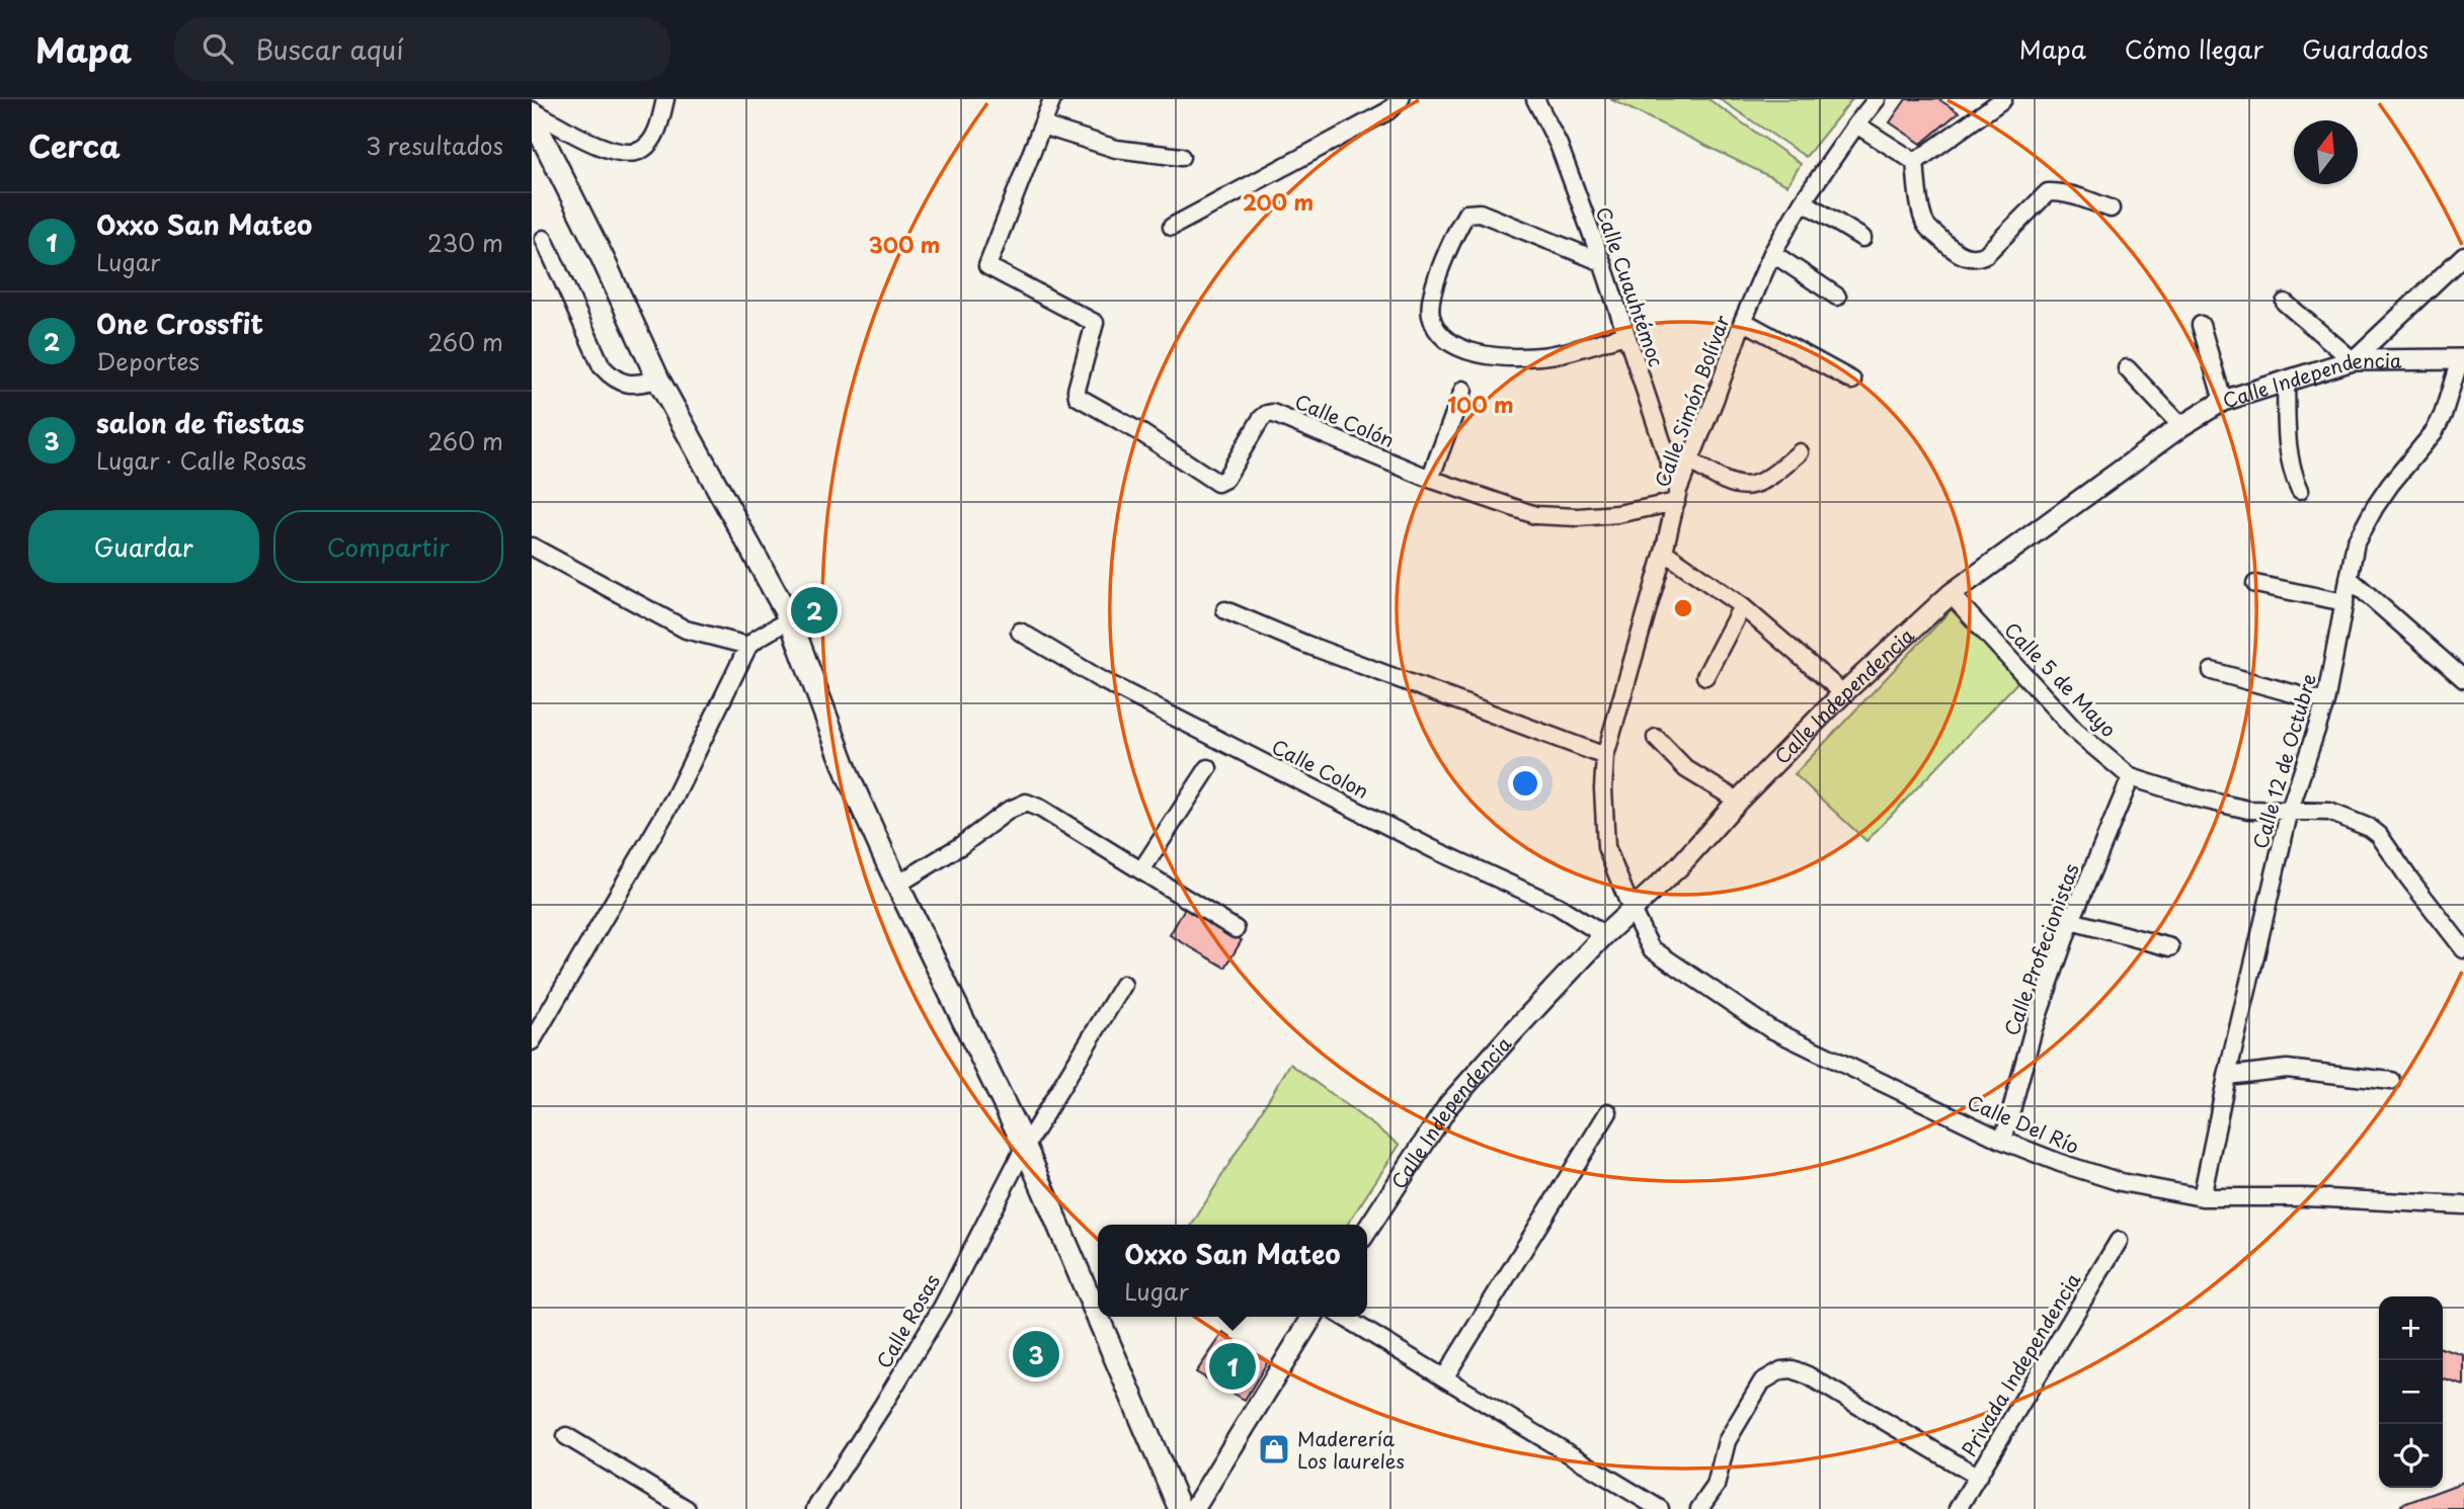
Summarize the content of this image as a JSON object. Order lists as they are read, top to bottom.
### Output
{
  "streets": {
    "street": [
      "Calle Cuauhtémoc",
      "Calle Independencia",
      "Calle Simón Bolívar",
      "Calle Colón",
      "Calle 5 de Mayo",
      "Calle 12 de Octubre",
      "Calle Colon",
      "Calle Profecionistas",
      "Calle Del Río",
      "Calle Rosas",
      "Privada Independencia"
    ]
  },
  "crossings": [
    ["Calle Cuauhtémoc", "Calle Simón Bolívar"],
    ["Calle Cuauhtémoc", "Calle Colón"],
    ["Calle Independencia", "Calle Simón Bolívar"],
    ["Calle Independencia", "Calle 5 de Mayo"],
    ["Calle Independencia", "Calle 12 de Octubre"],
    ["Calle Independencia", "Calle Colon"],
    ["Calle Independencia", "Calle Del Río"],
    ["Calle Simón Bolívar", "Calle Colón"],
    ["Calle Simón Bolívar", "Calle Del Río"],
    ["Calle 5 de Mayo", "Calle 12 de Octubre"],
    ["Calle 5 de Mayo", "Calle Profecionistas"],
    ["Calle 12 de Octubre", "Calle Del Río"],
    ["Calle Profecionistas", "Calle Del Río"]
  ],
  "places": {
    "shop": ["Maderería Los laureles"]
  },
  "north": "top",
  "page": {
    "header": "Mapa",
    "search": "Buscar aquí",
    "nav": ["Mapa", "Cómo llegar", "Guardados"],
    "heading": ["Cerca", "3 resultados"],
    "list": [
      {
        "mark": "1",
        "name": "Oxxo San Mateo",
        "note": "Lugar",
        "value": "230 m"
      },
      {
        "mark": "2",
        "name": "One Crossfit",
        "note": "Deportes",
        "value": "260 m"
      },
      {
        "mark": "3",
        "name": "salon de fiestas",
        "note": "Lugar · Calle Rosas",
        "value": "260 m"
      }
    ],
    "buttons": ["Guardar", "Compartir"],
    "pins": ["2", "3", "1"],
    "popup": ["Oxxo San Mateo", "Lugar"],
    "map_buttons": ["+", "−"]
  },
  "rings": ["200 m", "300 m", "100 m"]
}
